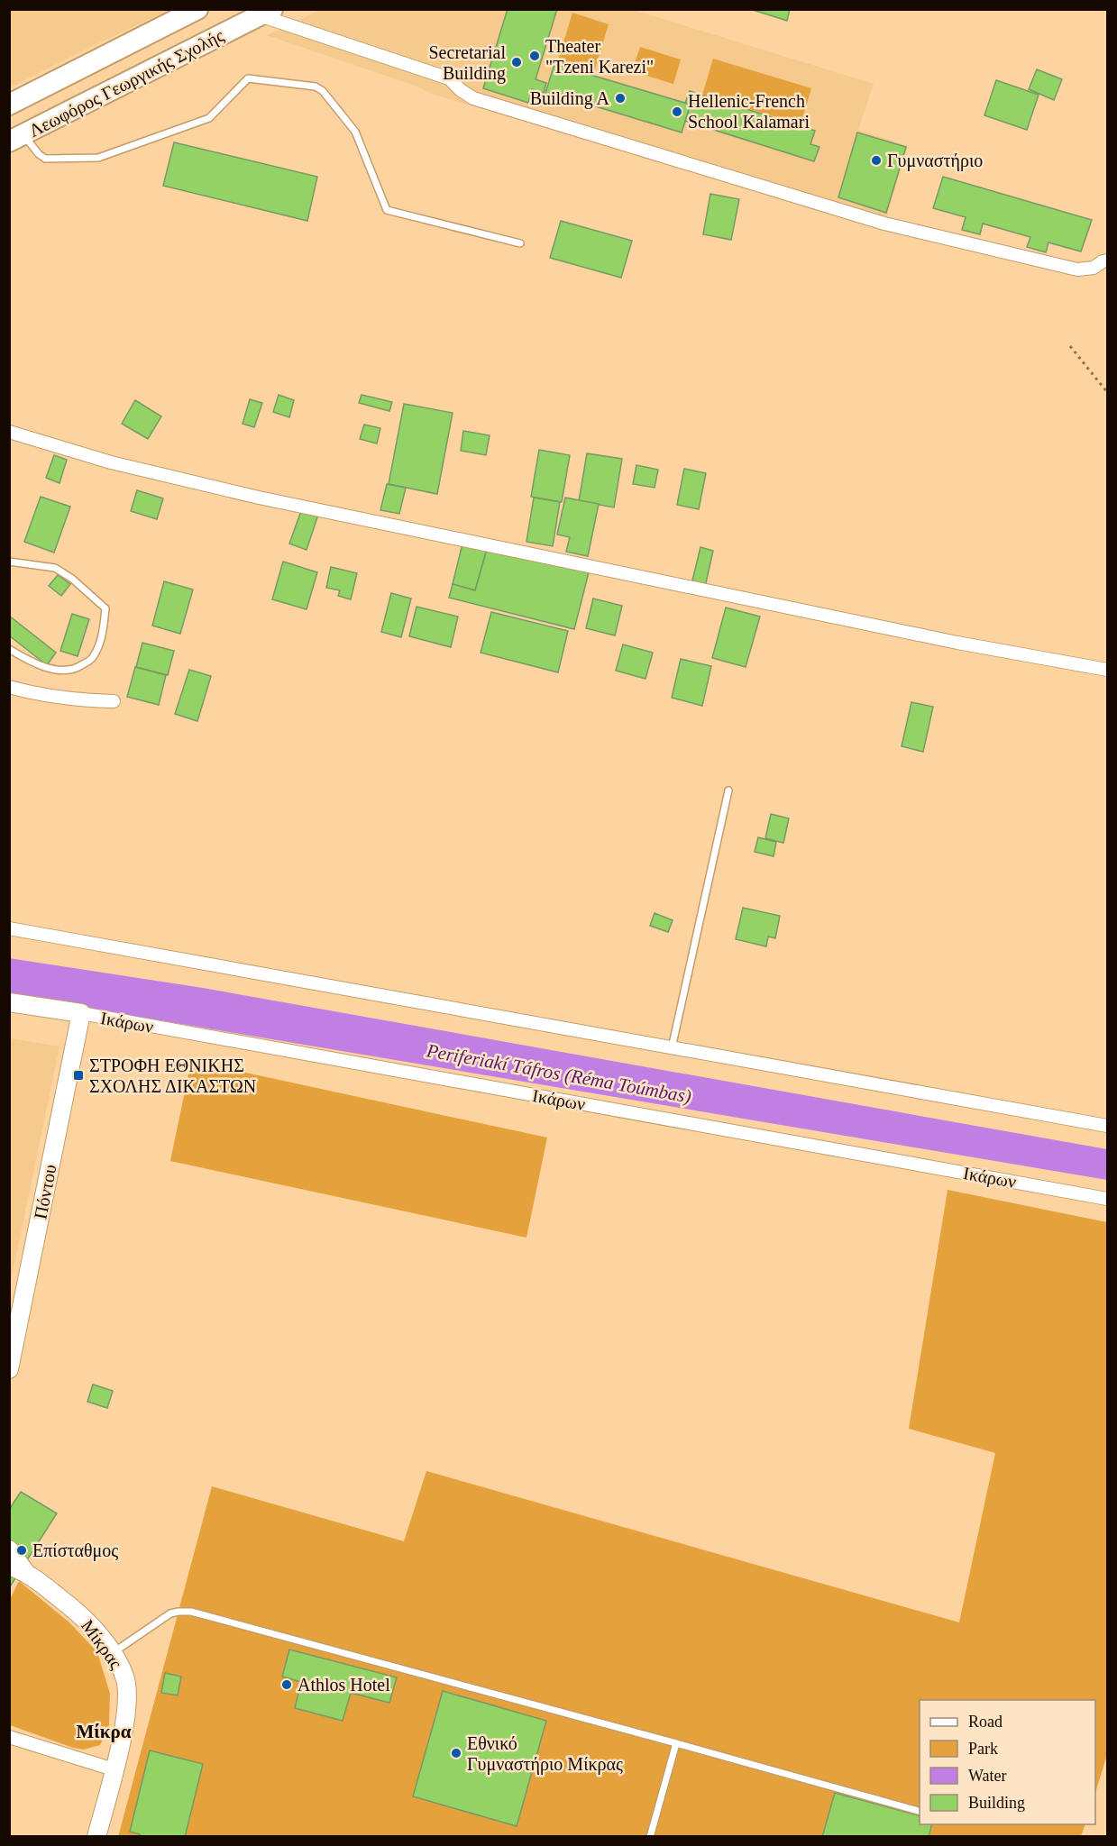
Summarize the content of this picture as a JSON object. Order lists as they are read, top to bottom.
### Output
{
  "streets": {
    "main road": [
      "Λεωφόρος Γεωργικής Σχολής",
      "Ικάρων",
      "Πόντου",
      "Μίκρας"
    ]
  },
  "crossings": [
    ["Ικάρων", "Πόντου"]
  ],
  "districts": ["Μίκρα"],
  "water": ["Periferiakí Táfros (Réma Toúmbas)"],
  "places": {
    "other": [
      "Theater \"Tzeni Karezi\"",
      "Secretarial Building",
      "Building A",
      "Hellenic-French School Kalamari",
      "Γυμναστήριο",
      "Επίσταθμος",
      "Athlos Hotel",
      "Εθνικό Γυμναστήριο Μίκρας"
    ],
    "transit": ["ΣΤΡΟΦΗ ΕΘΝΙΚΗΣ ΣΧΟΛΗΣ ΔΙΚΑΣΤΩΝ"]
  },
  "legend": [
    "Road",
    "Park",
    "Water",
    "Building"
  ]
}
